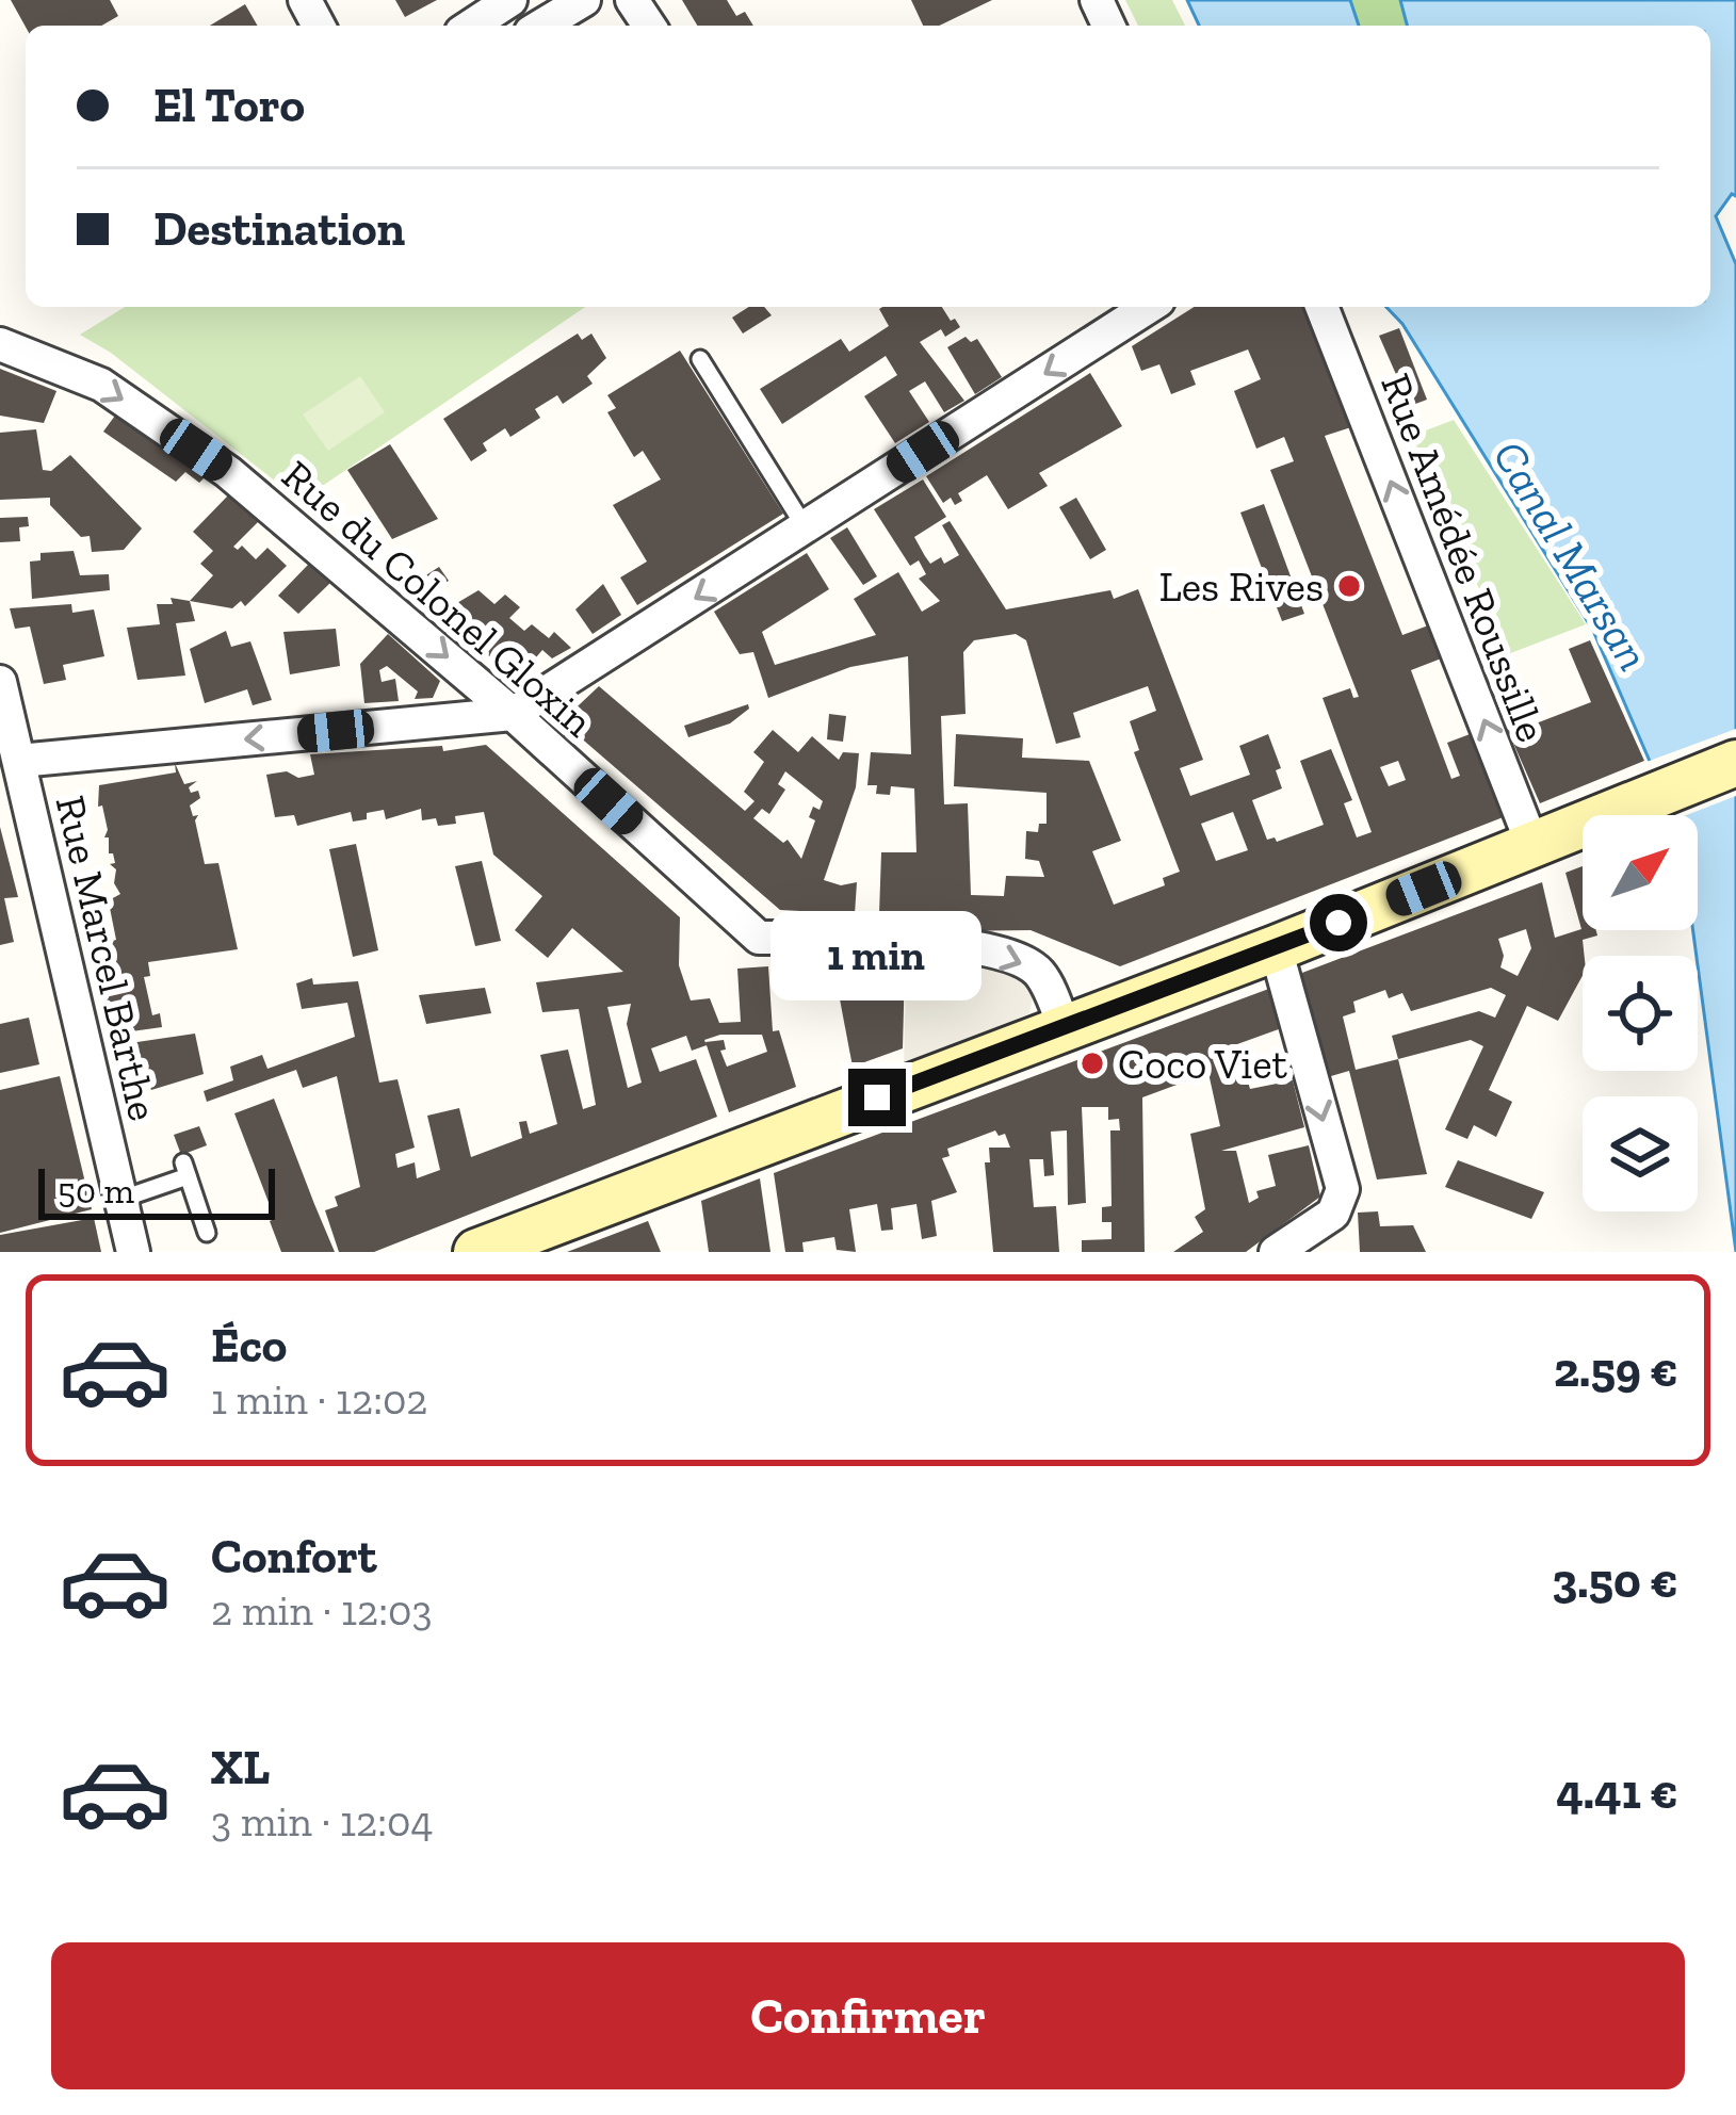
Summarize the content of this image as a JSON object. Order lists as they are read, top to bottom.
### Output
{
  "streets": {
    "street": ["Rue Amédée Roussille", "Rue du Colonel Gloxin", "Rue Marcel Barthe"]
  },
  "one_way": ["Rue Amédée Roussille", "Rue du Colonel Gloxin"],
  "water": ["Canal Marsan"],
  "places": ["Les Rives", "Coco Viet"],
  "scale_bar": "50 m",
  "north": "top right",
  "page": {
    "banner": ["El Toro", "Destination"],
    "bubble": "1 min",
    "scale": "50 m",
    "list": [
      {
        "name": "Éco",
        "note": "1 min · 12:02",
        "value": "2.59 €"
      },
      {
        "name": "Confort",
        "note": "2 min · 12:03",
        "value": "3.50 €"
      },
      {
        "name": "XL",
        "note": "3 min · 12:04",
        "value": "4.41 €"
      }
    ],
    "buttons": "Confirmer"
  }
}
